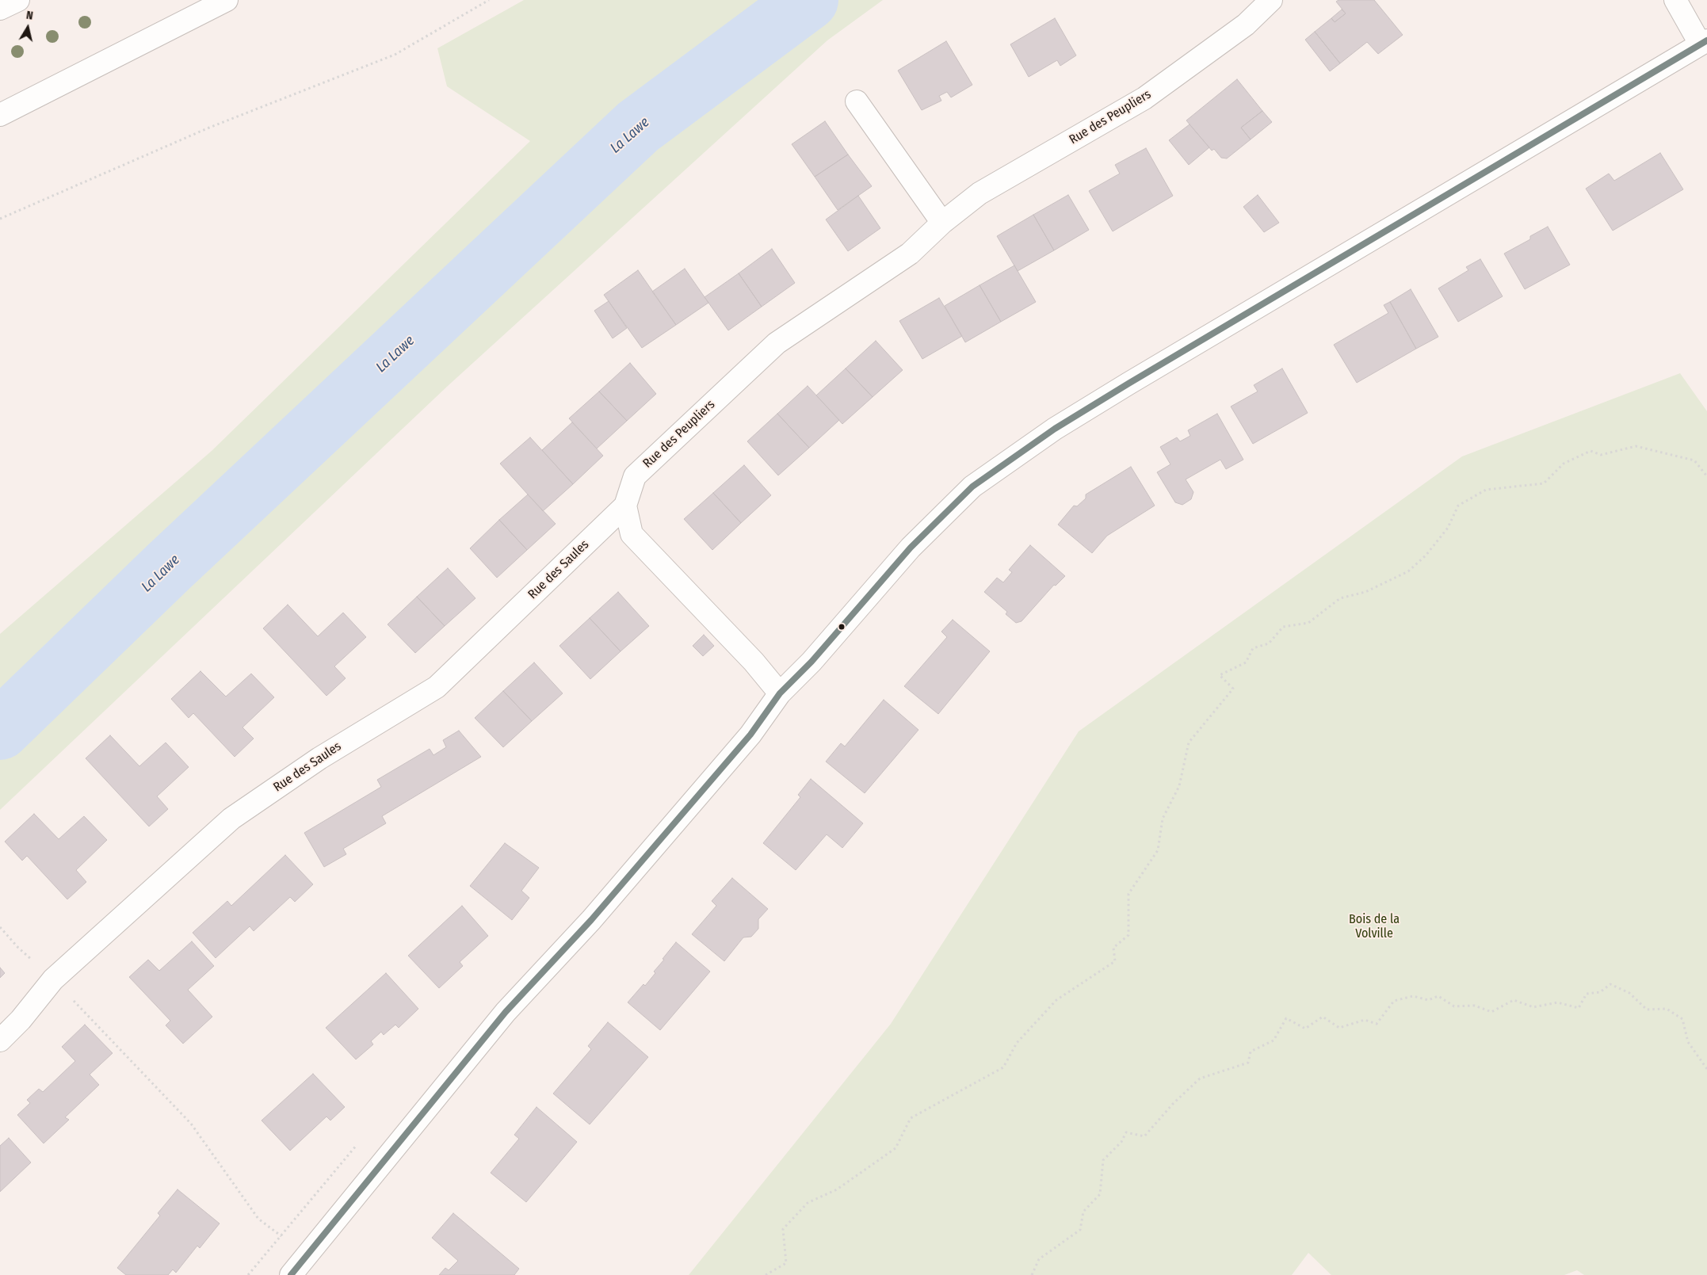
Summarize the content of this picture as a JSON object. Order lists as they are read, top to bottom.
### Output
{
  "streets": {
    "street": ["Rue des Peupliers", "Rue des Saules"]
  },
  "crossings": [
    ["Rue des Peupliers", "Rue des Saules"]
  ],
  "water": ["La Lawe"],
  "parks": ["Bois de la Volville"],
  "north": "top"
}
